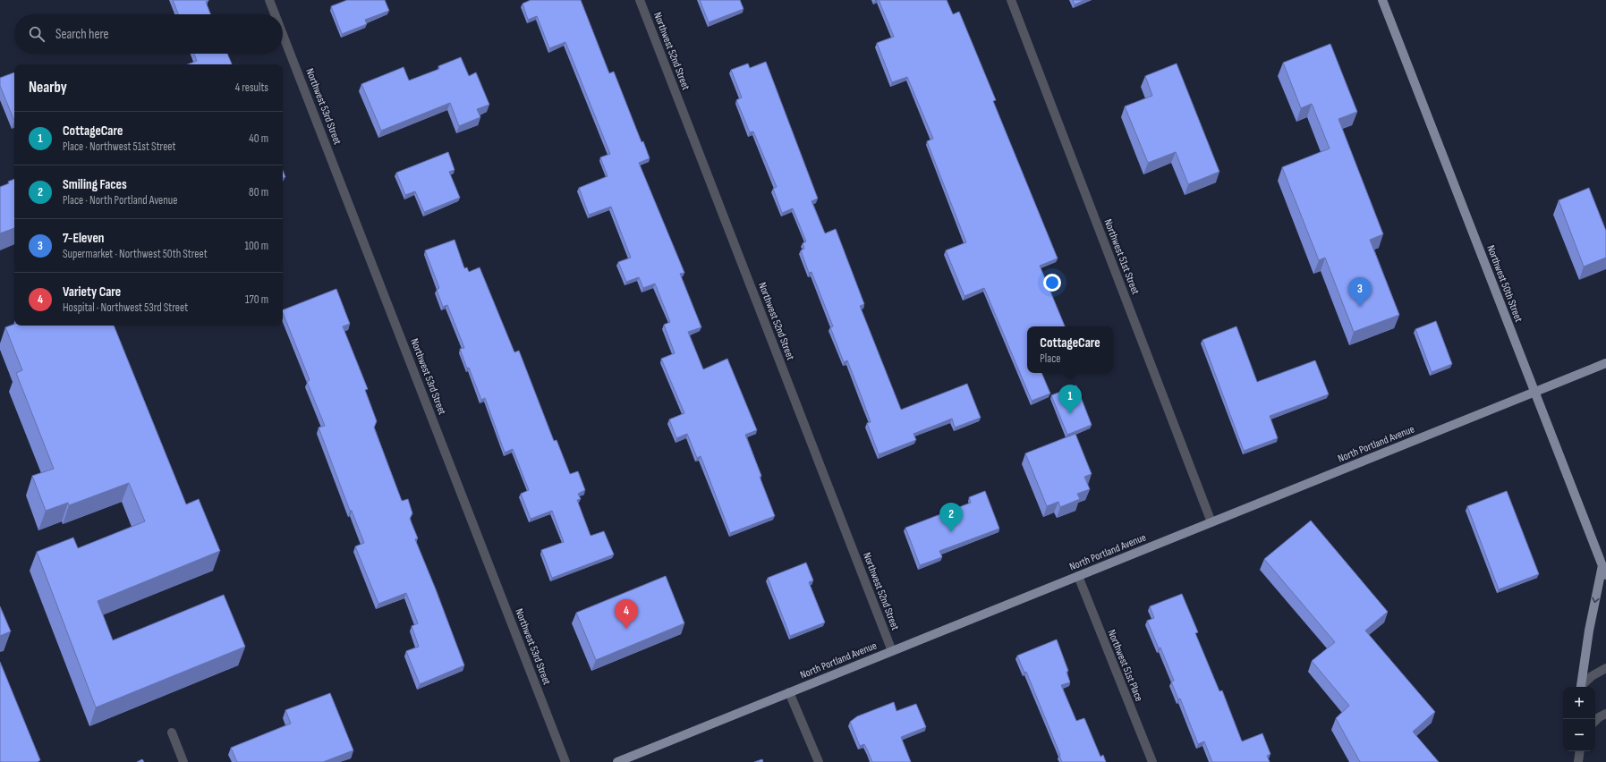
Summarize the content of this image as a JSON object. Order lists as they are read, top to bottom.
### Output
{
  "streets": {
    "main road": ["Northwest 50th Street", "North Portland Avenue"],
    "street": [
      "Northwest 52nd Street",
      "Northwest 53rd Street",
      "Northwest 51st Street",
      "Northwest 51st Place"
    ]
  },
  "crossings": [
    ["Northwest 52nd Street", "North Portland Avenue"],
    ["Northwest 51st Street", "North Portland Avenue"],
    ["Northwest 50th Street", "North Portland Avenue"],
    ["North Portland Avenue", "Northwest 51st Place"]
  ],
  "page": {
    "search": "Search here",
    "heading": ["Nearby", "4 results"],
    "list": [
      {
        "mark": "1",
        "name": "CottageCare",
        "note": "Place · Northwest 51st Street",
        "value": "40 m"
      },
      {
        "mark": "2",
        "name": "Smiling Faces",
        "note": "Place · North Portland Avenue",
        "value": "80 m"
      },
      {
        "mark": "3",
        "name": "7-Eleven",
        "note": "Supermarket · Northwest 50th Street",
        "value": "100 m"
      },
      {
        "mark": "4",
        "name": "Variety Care",
        "note": "Hospital · Northwest 53rd Street",
        "value": "170 m"
      }
    ],
    "pins": [
      "3",
      "1",
      "2",
      "4"
    ],
    "popup": ["CottageCare", "Place"],
    "map_buttons": ["+", "−"]
  }
}
